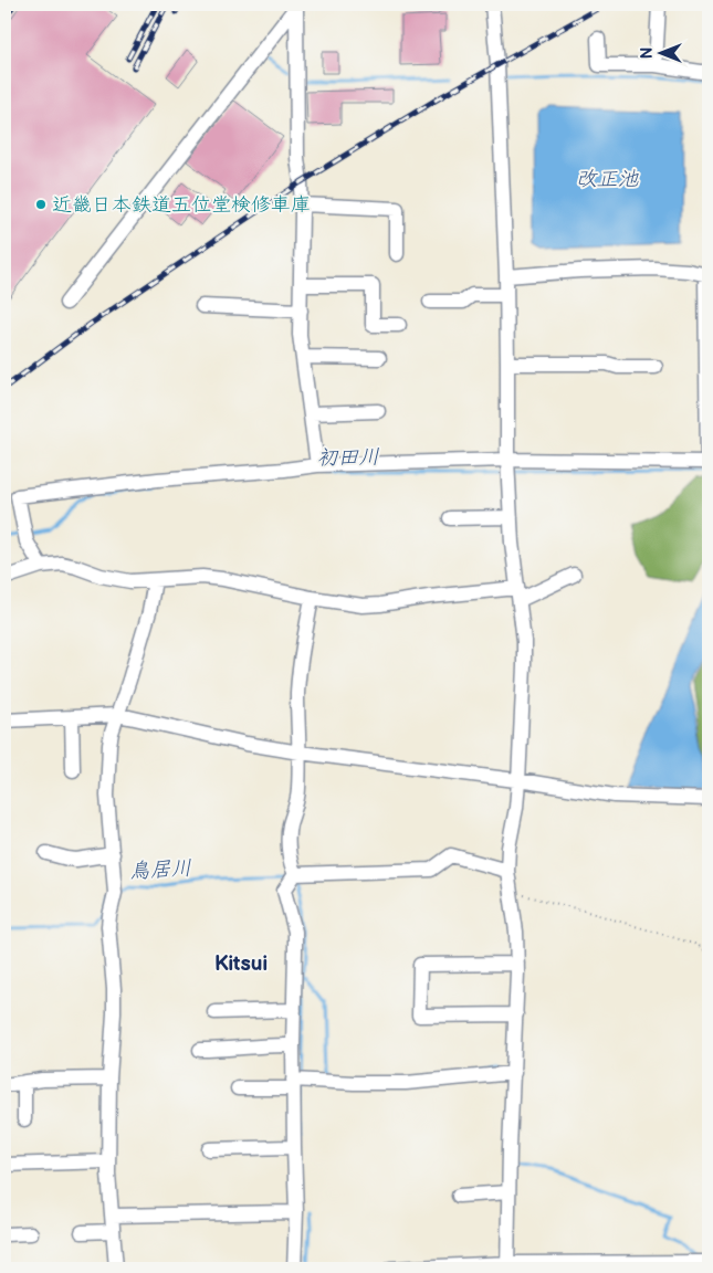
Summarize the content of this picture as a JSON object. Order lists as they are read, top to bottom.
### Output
{
  "districts": ["Kitsui"],
  "water": ["改正池", "初田川", "鳥居川"],
  "places": ["近畿日本鉄道五位堂検修車庫"],
  "north": "left"
}
